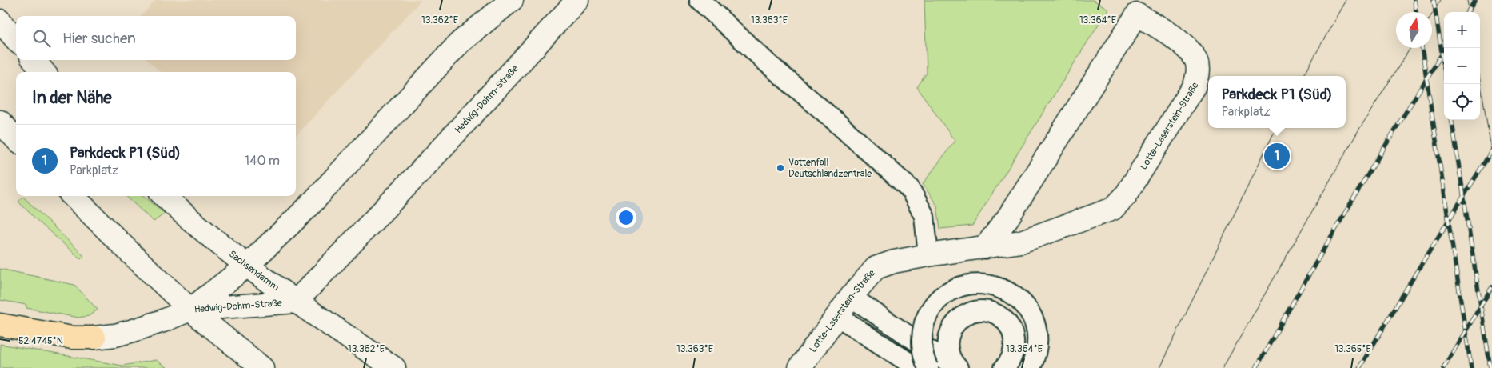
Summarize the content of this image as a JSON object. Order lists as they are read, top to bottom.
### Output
{
  "streets": {
    "street": ["Hedwig-Dohm-Straße", "Lotte-Laserstein-Straße", "Sachsendamm"]
  },
  "crossings": [
    ["Hedwig-Dohm-Straße", "Sachsendamm"]
  ],
  "places": ["Vattenfall Deutschlandzentrale"],
  "north": "top",
  "page": {
    "map_buttons": ["+", "−"],
    "search": "Hier suchen",
    "heading": "In der Nähe",
    "popup": ["Parkdeck P1 (Süd)", "Parkplatz"],
    "list": [
      {
        "mark": "1",
        "name": "Parkdeck P1 (Süd)",
        "note": "Parkplatz",
        "value": "140 m"
      }
    ],
    "pins": "1"
  },
  "coordinates": [
    "13.362°E",
    "13.363°E",
    "13.364°E",
    "52.4745°N",
    "13.365°E"
  ]
}
